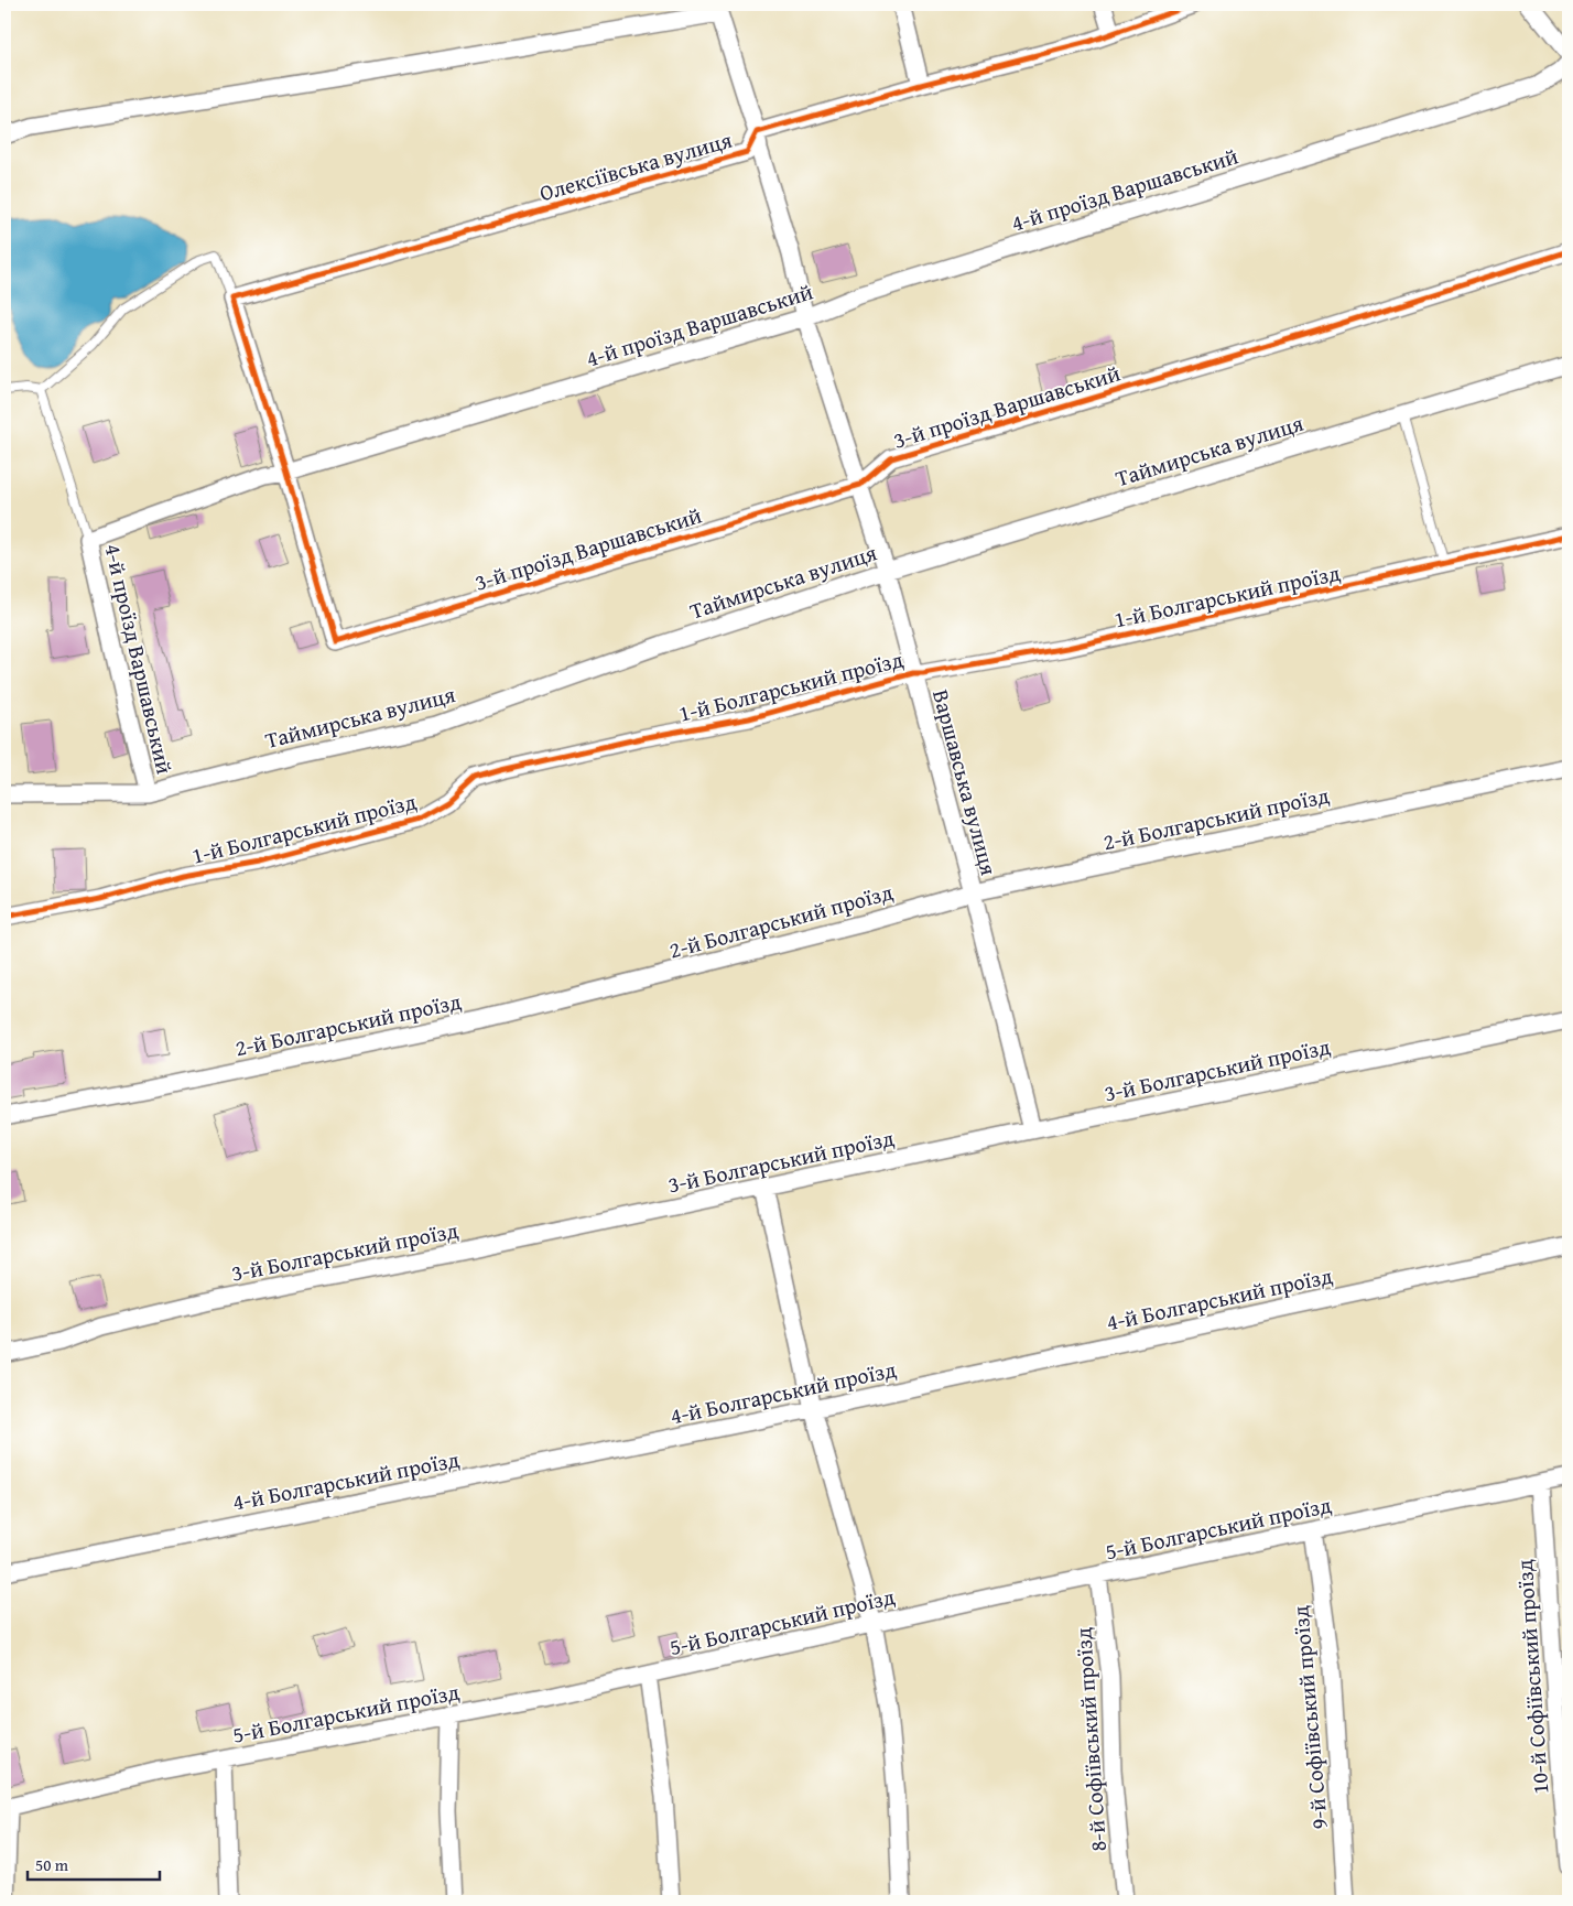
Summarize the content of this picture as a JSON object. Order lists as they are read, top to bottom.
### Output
{
  "streets": {
    "street": [
      "Олексіївська вулиця",
      "4-й проїзд Варшавський",
      "3-й проїзд Варшавський",
      "Таймирська вулиця",
      "1-й Болгарський проїзд",
      "Варшавська вулиця",
      "2-й Болгарський проїзд",
      "3-й Болгарський проїзд",
      "4-й Болгарський проїзд",
      "5-й Болгарський проїзд",
      "10-й Софіївський проїзд",
      "9-й Софіївський проїзд",
      "8-й Софіївський проїзд"
    ]
  },
  "crossings": [
    ["Олексіївська вулиця", "Варшавська вулиця"],
    ["4-й проїзд Варшавський", "3-й проїзд Варшавський"],
    ["4-й проїзд Варшавський", "Таймирська вулиця"],
    ["4-й проїзд Варшавський", "Варшавська вулиця"],
    ["3-й проїзд Варшавський", "Варшавська вулиця"],
    ["Таймирська вулиця", "Варшавська вулиця"],
    ["1-й Болгарський проїзд", "Варшавська вулиця"],
    ["Варшавська вулиця", "2-й Болгарський проїзд"],
    ["Варшавська вулиця", "3-й Болгарський проїзд"],
    ["5-й Болгарський проїзд", "10-й Софіївський проїзд"],
    ["5-й Болгарський проїзд", "9-й Софіївський проїзд"],
    ["5-й Болгарський проїзд", "8-й Софіївський проїзд"]
  ],
  "scale_bar": "50 m"
}
